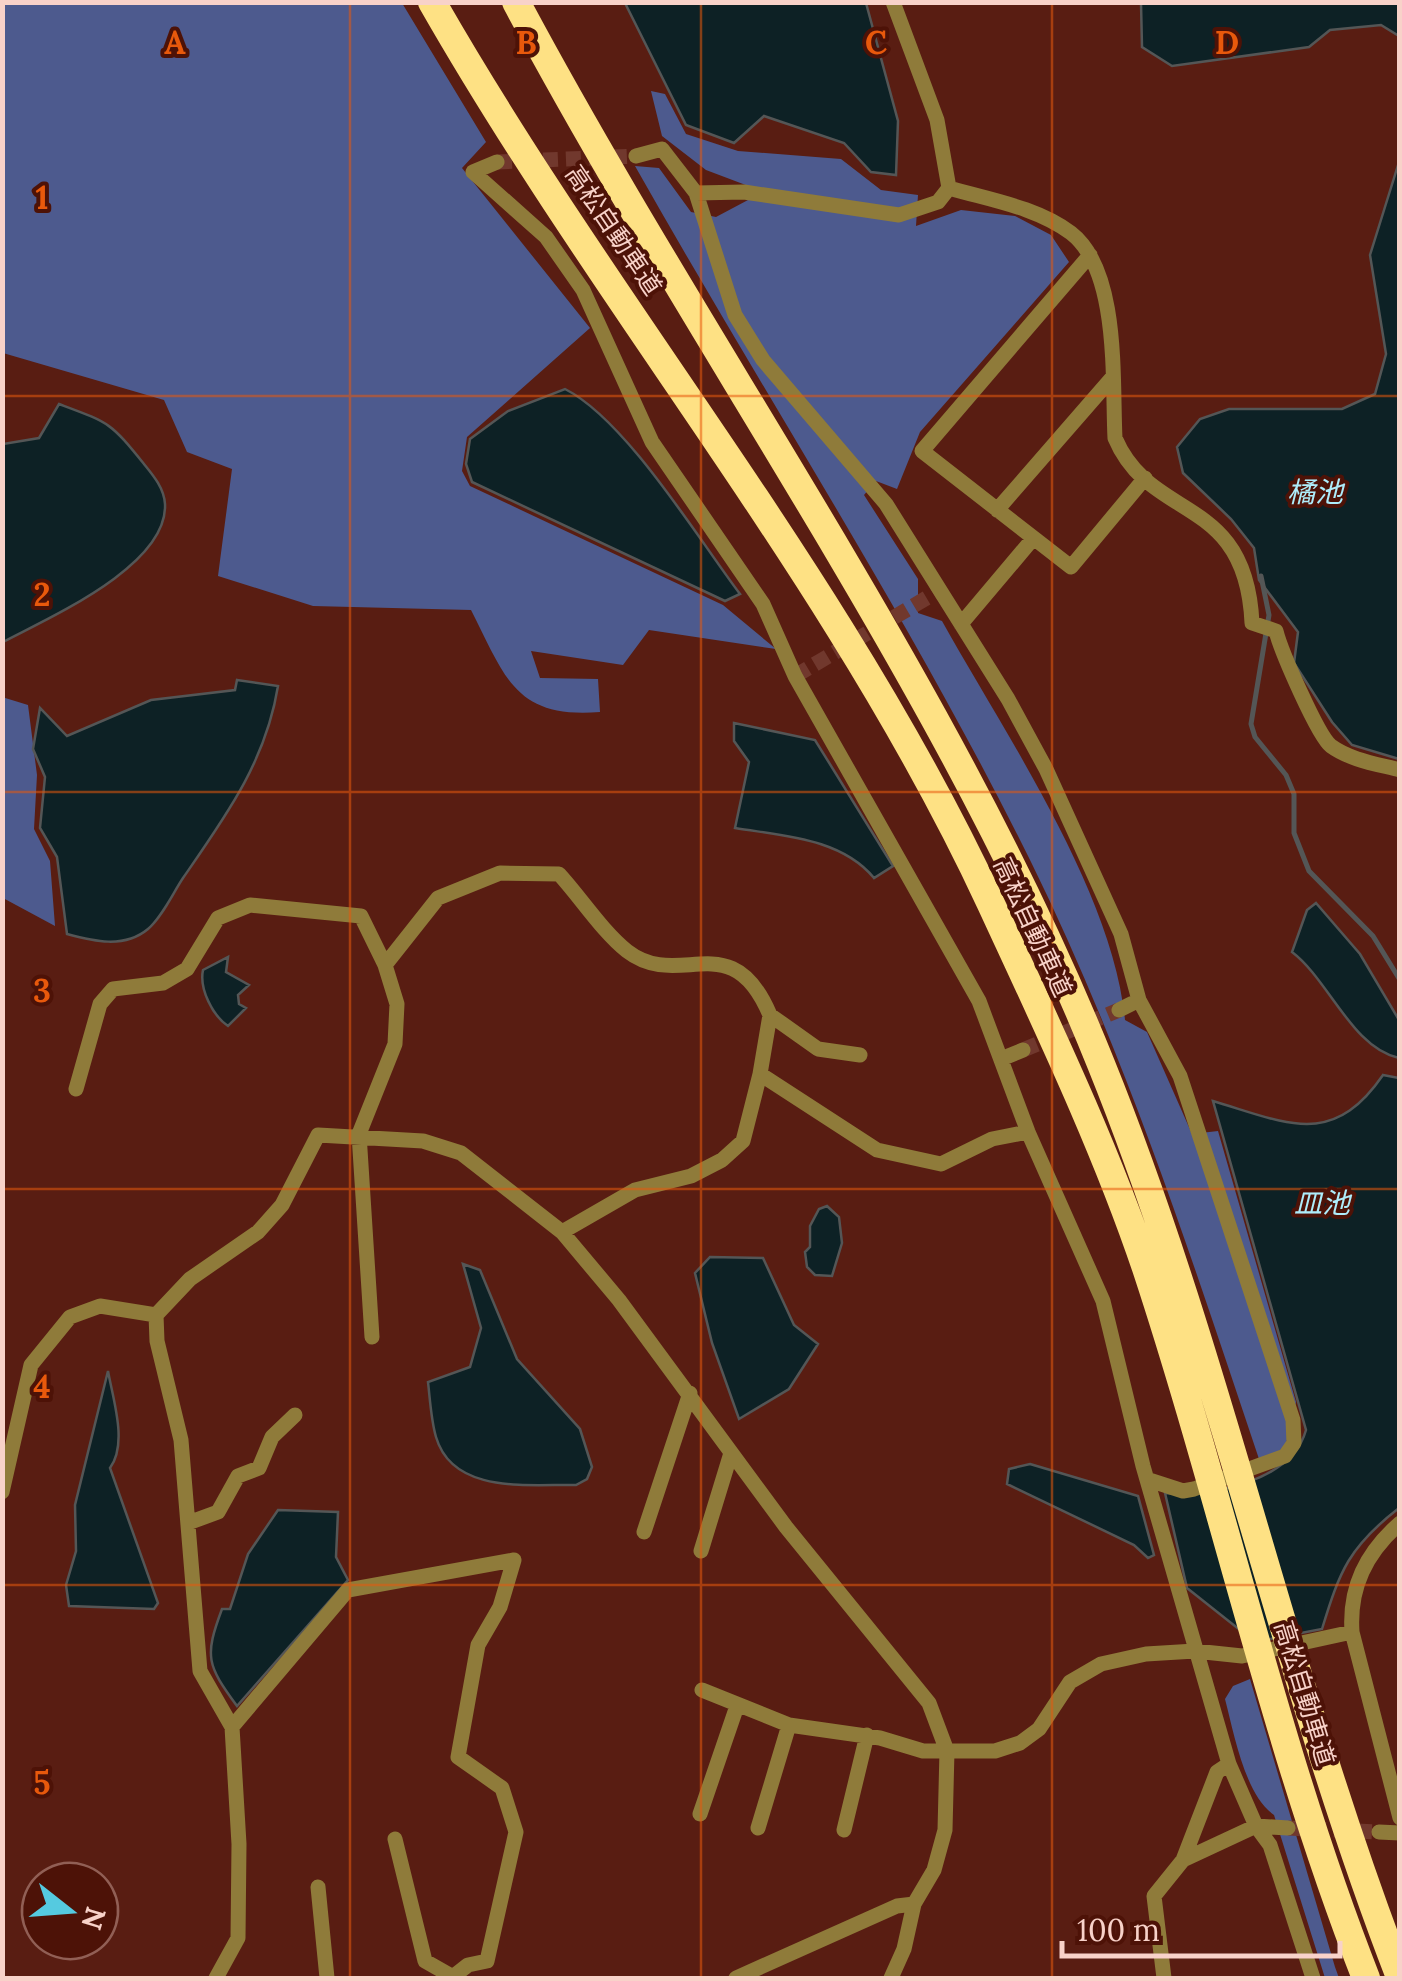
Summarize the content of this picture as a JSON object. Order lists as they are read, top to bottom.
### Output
{
  "streets": {
    "highway": ["高松自動車道"]
  },
  "water": ["橘池", "皿池"],
  "scale_bar": "100 m",
  "north": "right",
  "grid": {
    "columns": [
      "A",
      "B",
      "C",
      "D"
    ],
    "rows": [
      "1",
      "2",
      "3",
      "4",
      "5"
    ]
  }
}
